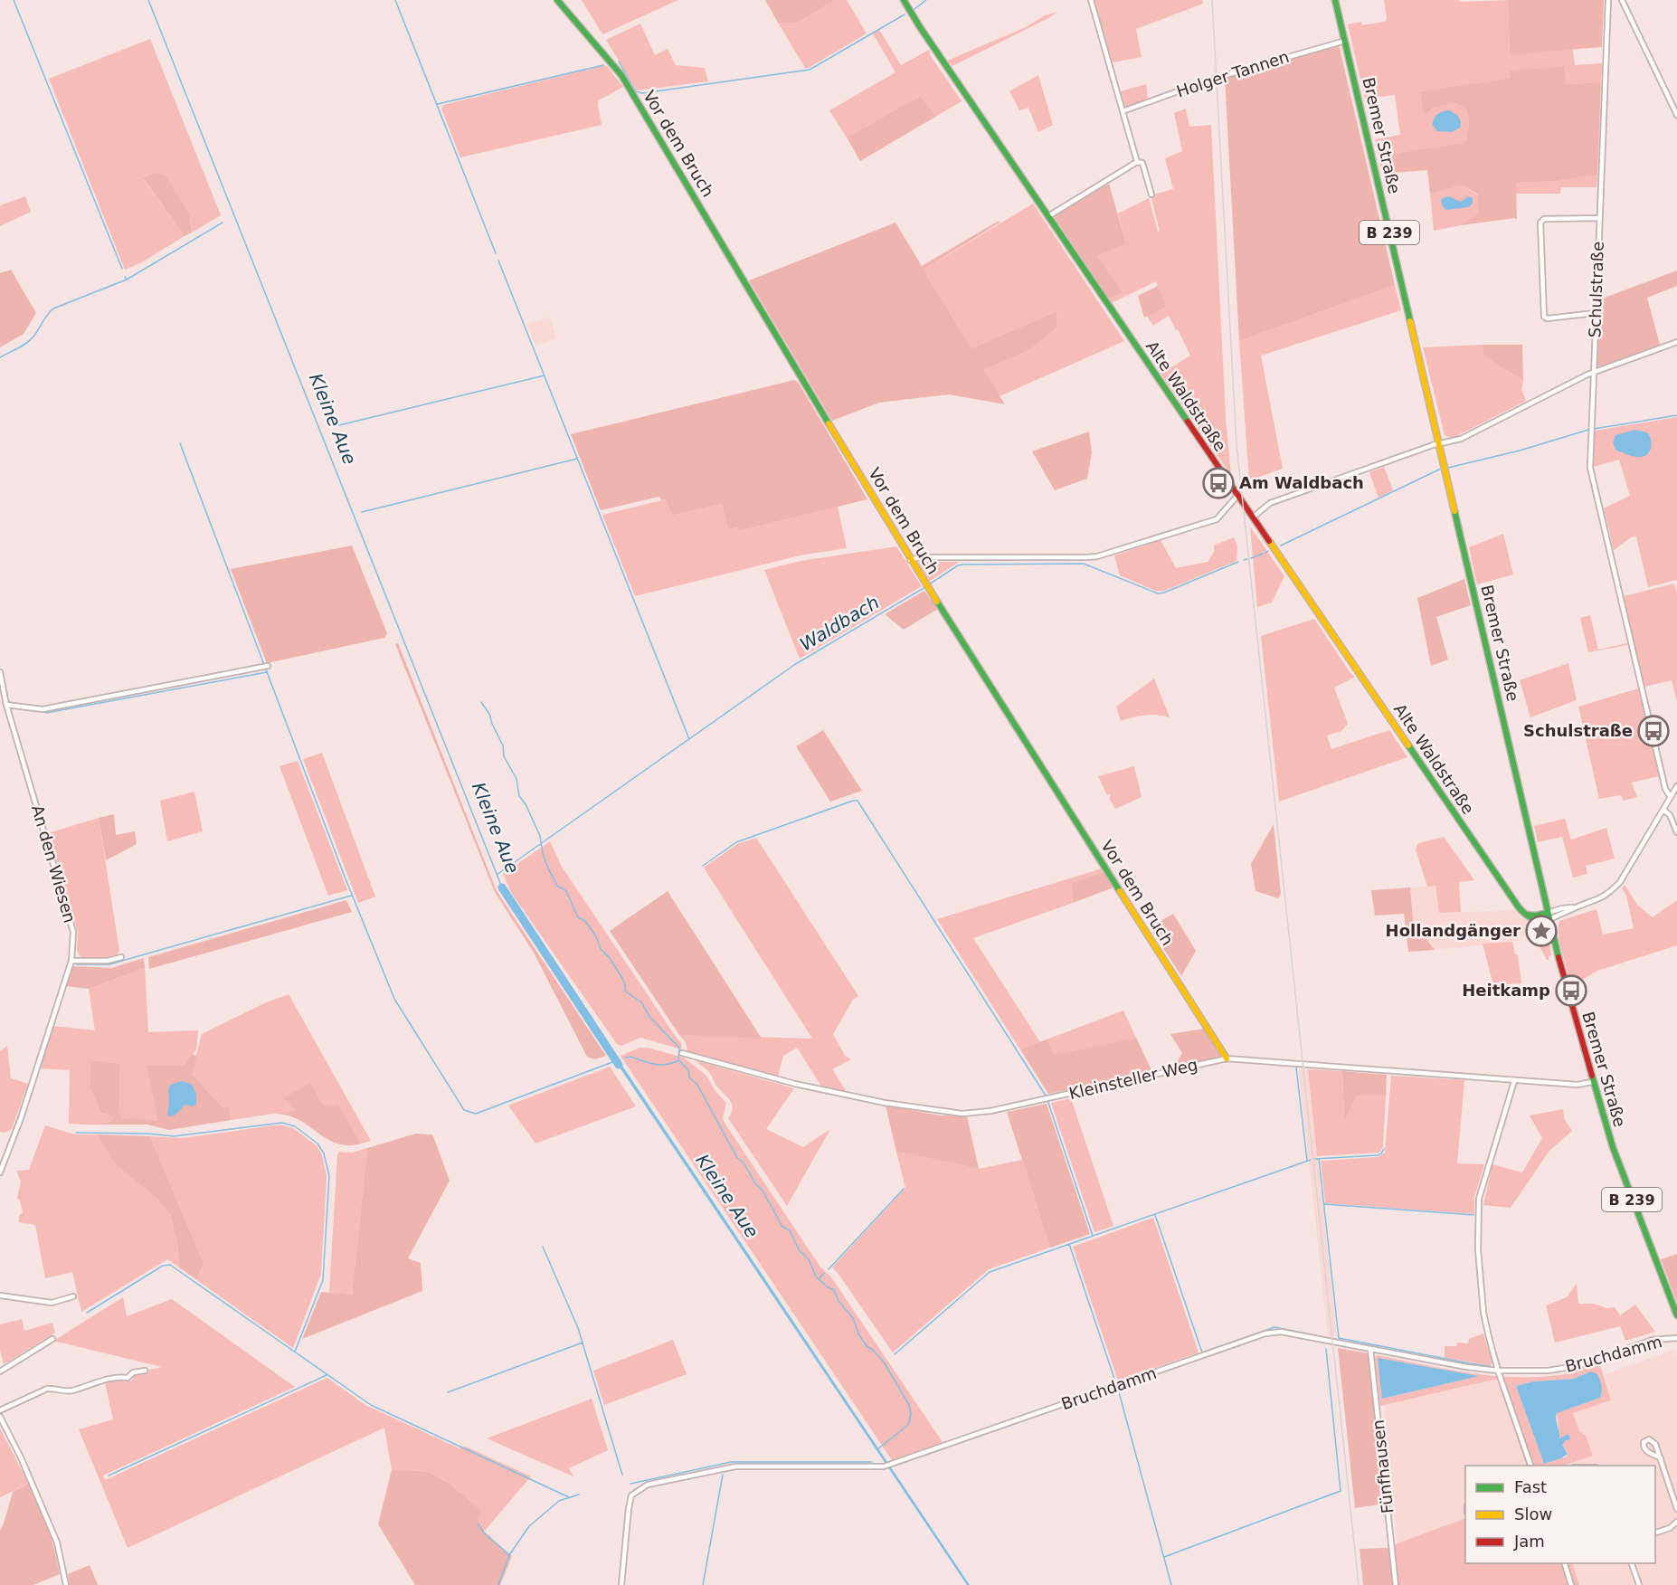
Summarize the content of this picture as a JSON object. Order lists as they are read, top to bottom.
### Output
{
  "streets": {
    "street": [
      "Holger Tannen",
      "Bremer Straße",
      "Vor dem Bruch",
      "B 239",
      "Schulstraße",
      "Alte Waldstraße",
      "An den Wiesen",
      "Kleinsteller Weg",
      "Bruchdamm",
      "Fünfhausen"
    ]
  },
  "crossings": [
    ["Holger Tannen", "Bremer Straße"],
    ["Bremer Straße", "Alte Waldstraße"],
    ["Bremer Straße", "Kleinsteller Weg"],
    ["Vor dem Bruch", "Kleinsteller Weg"],
    ["Bruchdamm", "Fünfhausen"]
  ],
  "water": ["Kleine Aue", "Waldbach"],
  "places": {
    "bus stop": ["Am Waldbach", "Schulstraße", "Heitkamp"],
    "place": ["Hollandgänger"]
  },
  "legend": ["Fast", "Slow", "Jam"]
}
